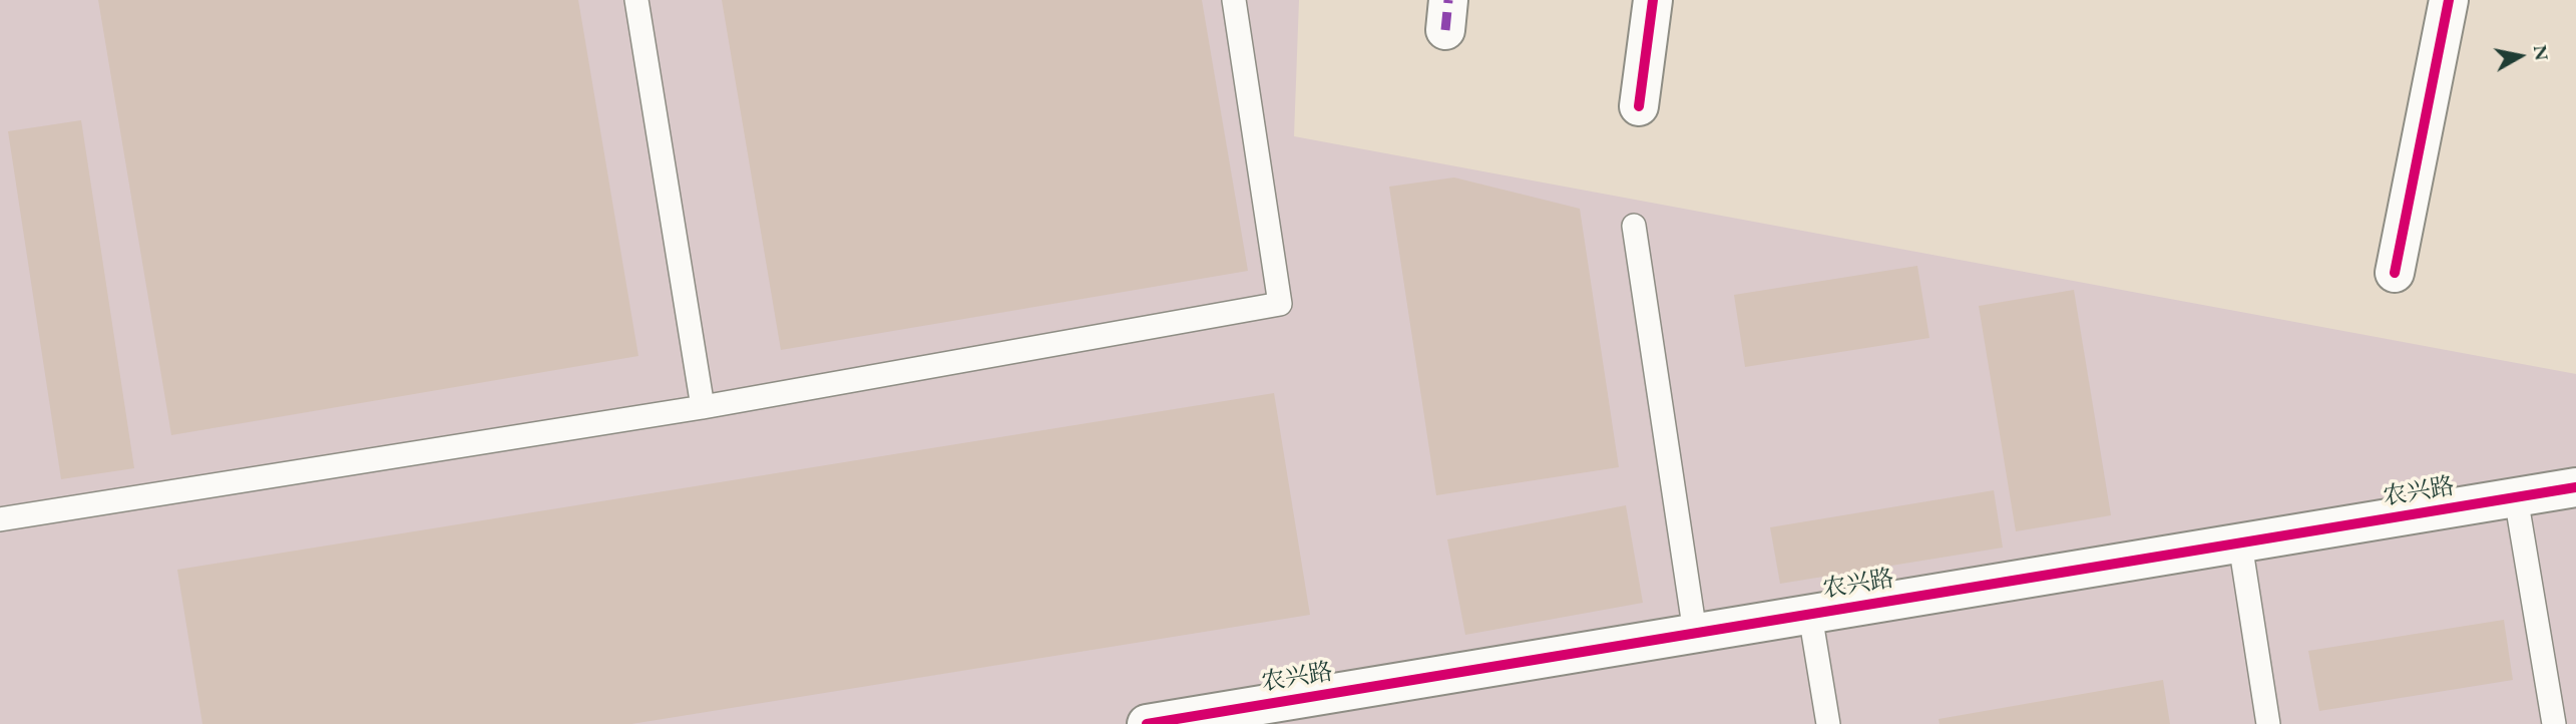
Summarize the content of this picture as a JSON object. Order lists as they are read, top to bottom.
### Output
{
  "streets": {
    "street": ["农兴路"]
  },
  "north": "right"
}
